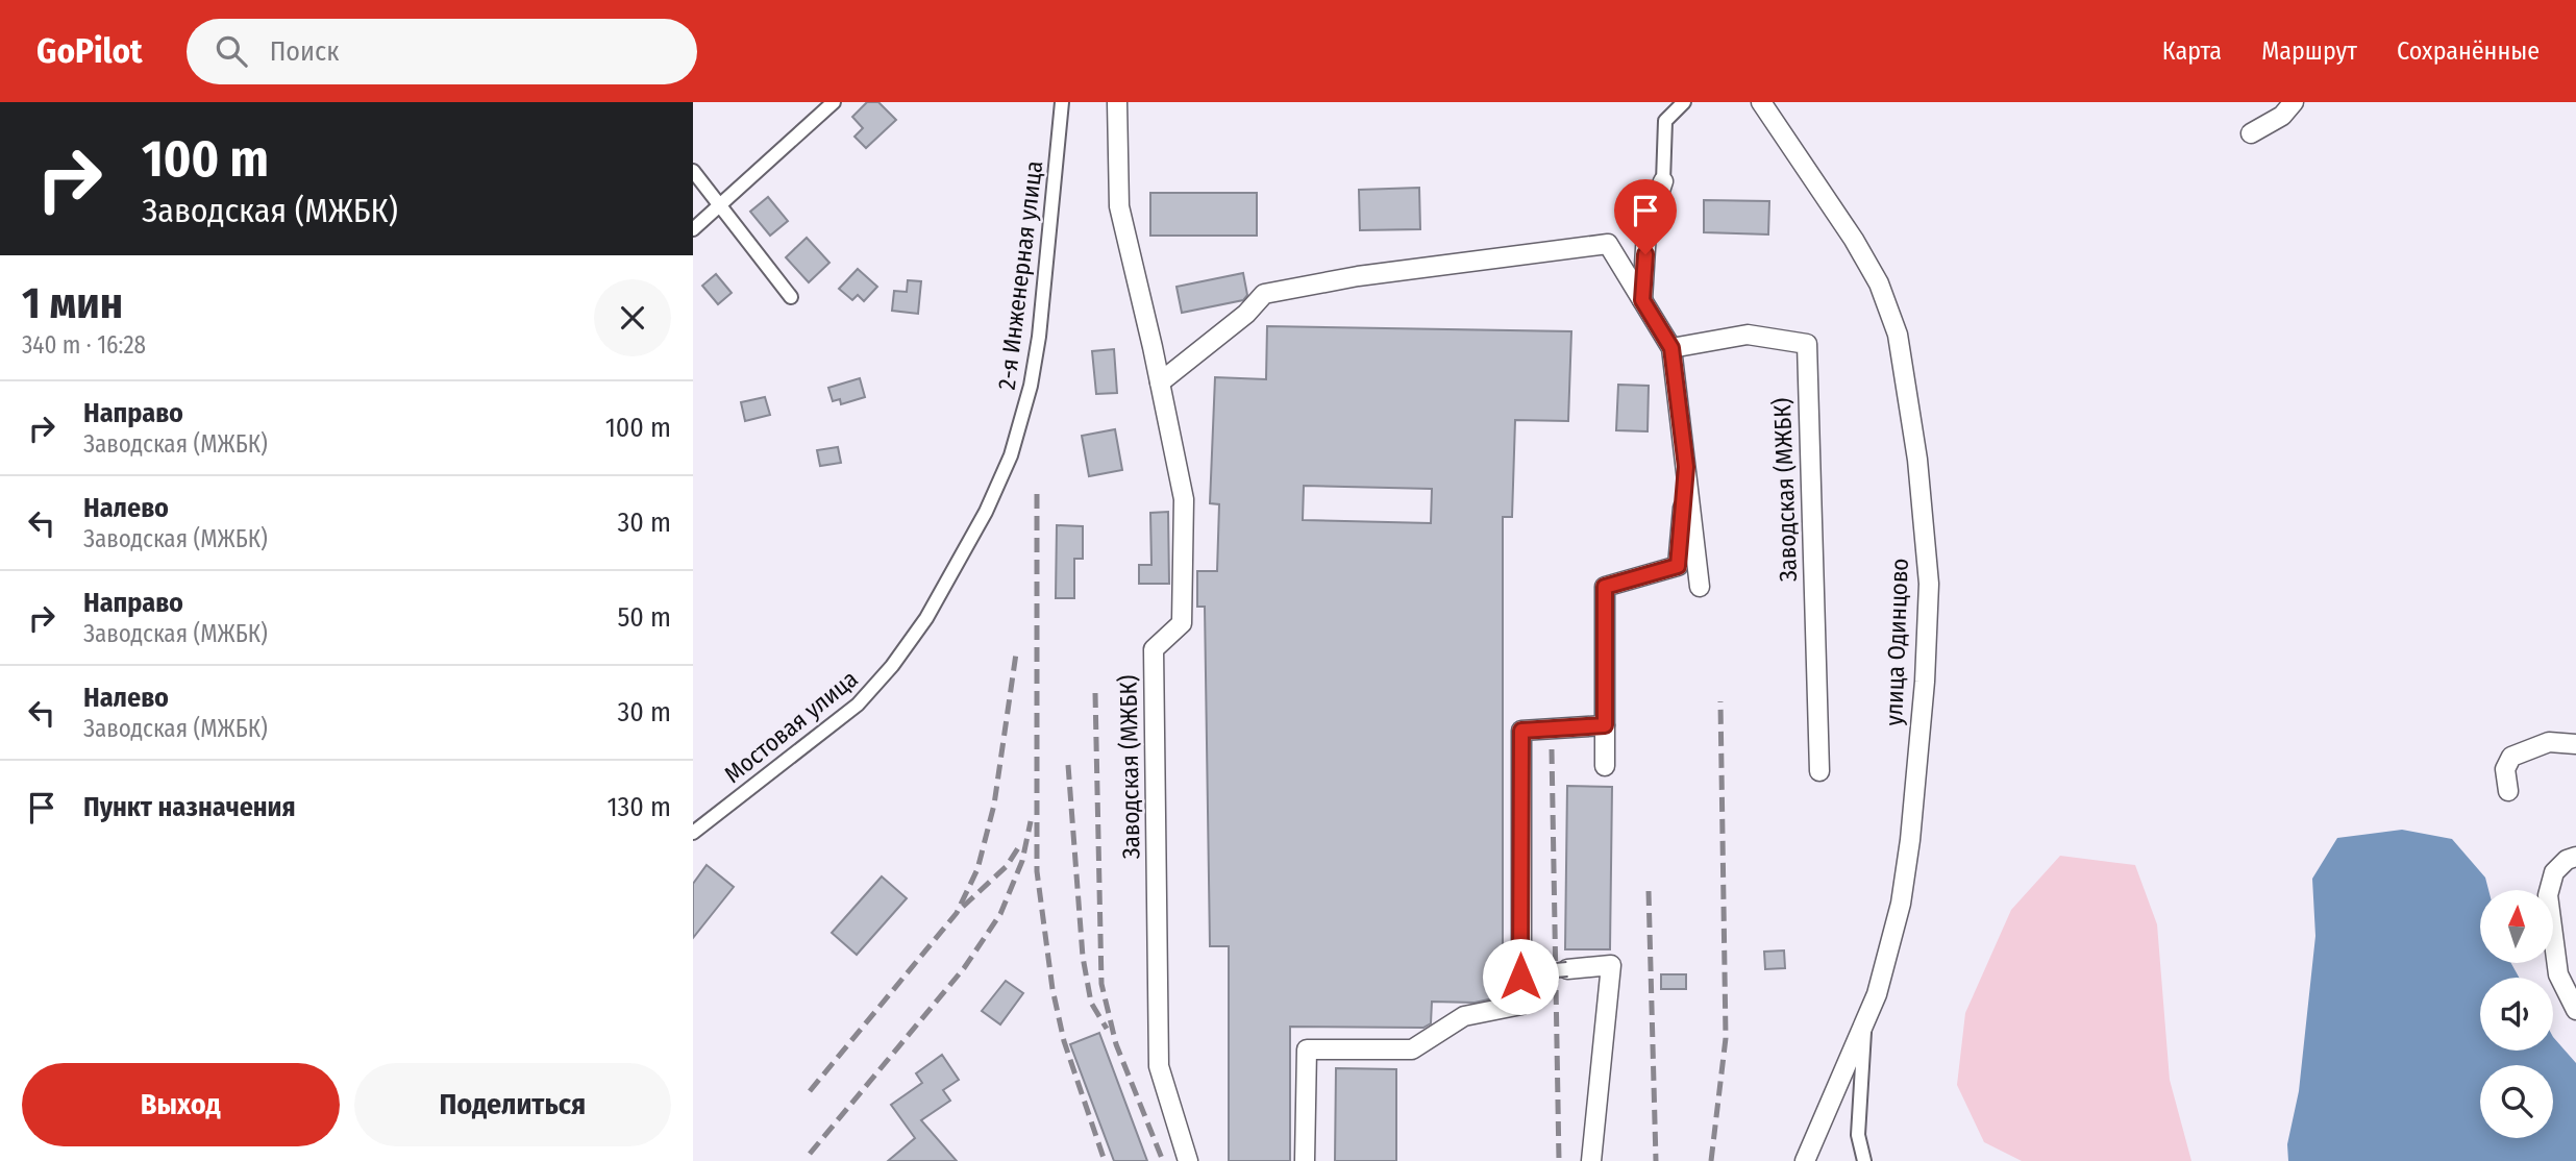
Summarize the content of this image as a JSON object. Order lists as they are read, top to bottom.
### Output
{
  "streets": {
    "street": [
      "2-я Инженерная улица",
      "Заводская (МЖБК)",
      "улица Одинцово",
      "Мостовая улица"
    ]
  },
  "crossings": [
    ["2-я Инженерная улица", "Мостовая улица"]
  ],
  "north": "top",
  "page": {
    "header": "GoPilot",
    "search": "Поиск",
    "nav": ["Карта", "Маршрут", "Сохранённые"],
    "turn": ["100 m", "Заводская (МЖБК)"],
    "heading": ["1 мин", "340 m · 16:28"],
    "list": [
      {
        "name": "Направо",
        "note": "Заводская (МЖБК)",
        "value": "100 m"
      },
      {
        "name": "Налево",
        "note": "Заводская (МЖБК)",
        "value": "30 m"
      },
      {
        "name": "Направо",
        "note": "Заводская (МЖБК)",
        "value": "50 m"
      },
      {
        "name": "Налево",
        "note": "Заводская (МЖБК)",
        "value": "30 m"
      },
      {
        "name": "Пункт назначения",
        "value": "130 m"
      }
    ],
    "buttons": ["Выход", "Поделиться"]
  }
}
